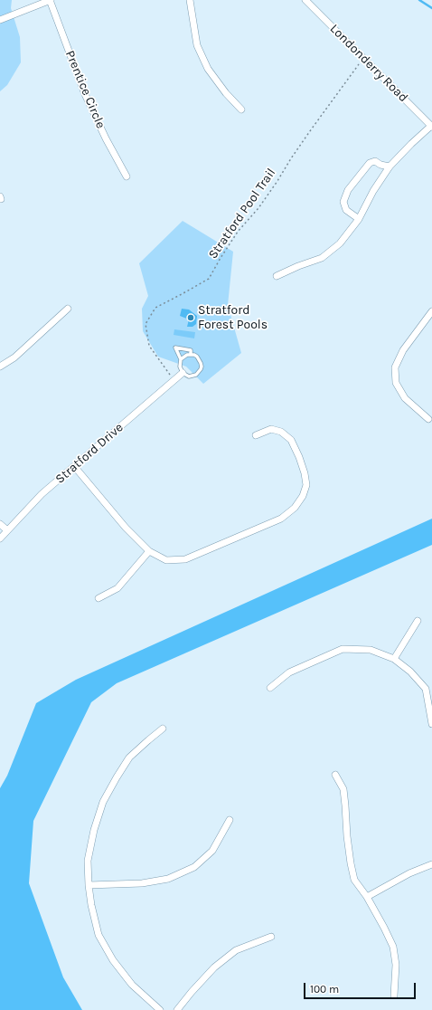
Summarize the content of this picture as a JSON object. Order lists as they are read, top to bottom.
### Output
{
  "streets": {
    "street": ["Londonderry Road", "Prentice Circle", "Stratford Drive"],
    "path": ["Stratford Pool Trail"]
  },
  "crossings": [
    ["Londonderry Road", "Stratford Pool Trail"],
    ["Stratford Pool Trail", "Stratford Drive"]
  ],
  "places": ["Stratford Forest Pools"],
  "scale_bar": "100 m"
}
